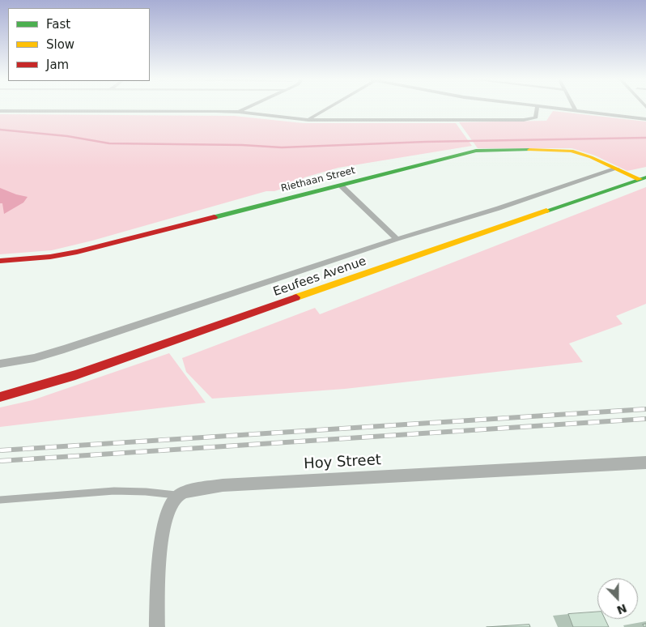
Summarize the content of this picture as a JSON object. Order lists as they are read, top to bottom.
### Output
{
  "streets": {
    "street": ["Riethaan Street", "Eeufees Avenue", "Hoy Street"]
  },
  "crossings": [
    ["Riethaan Street", "Eeufees Avenue"]
  ],
  "legend": ["Fast", "Slow", "Jam"],
  "north": "bottom"
}
